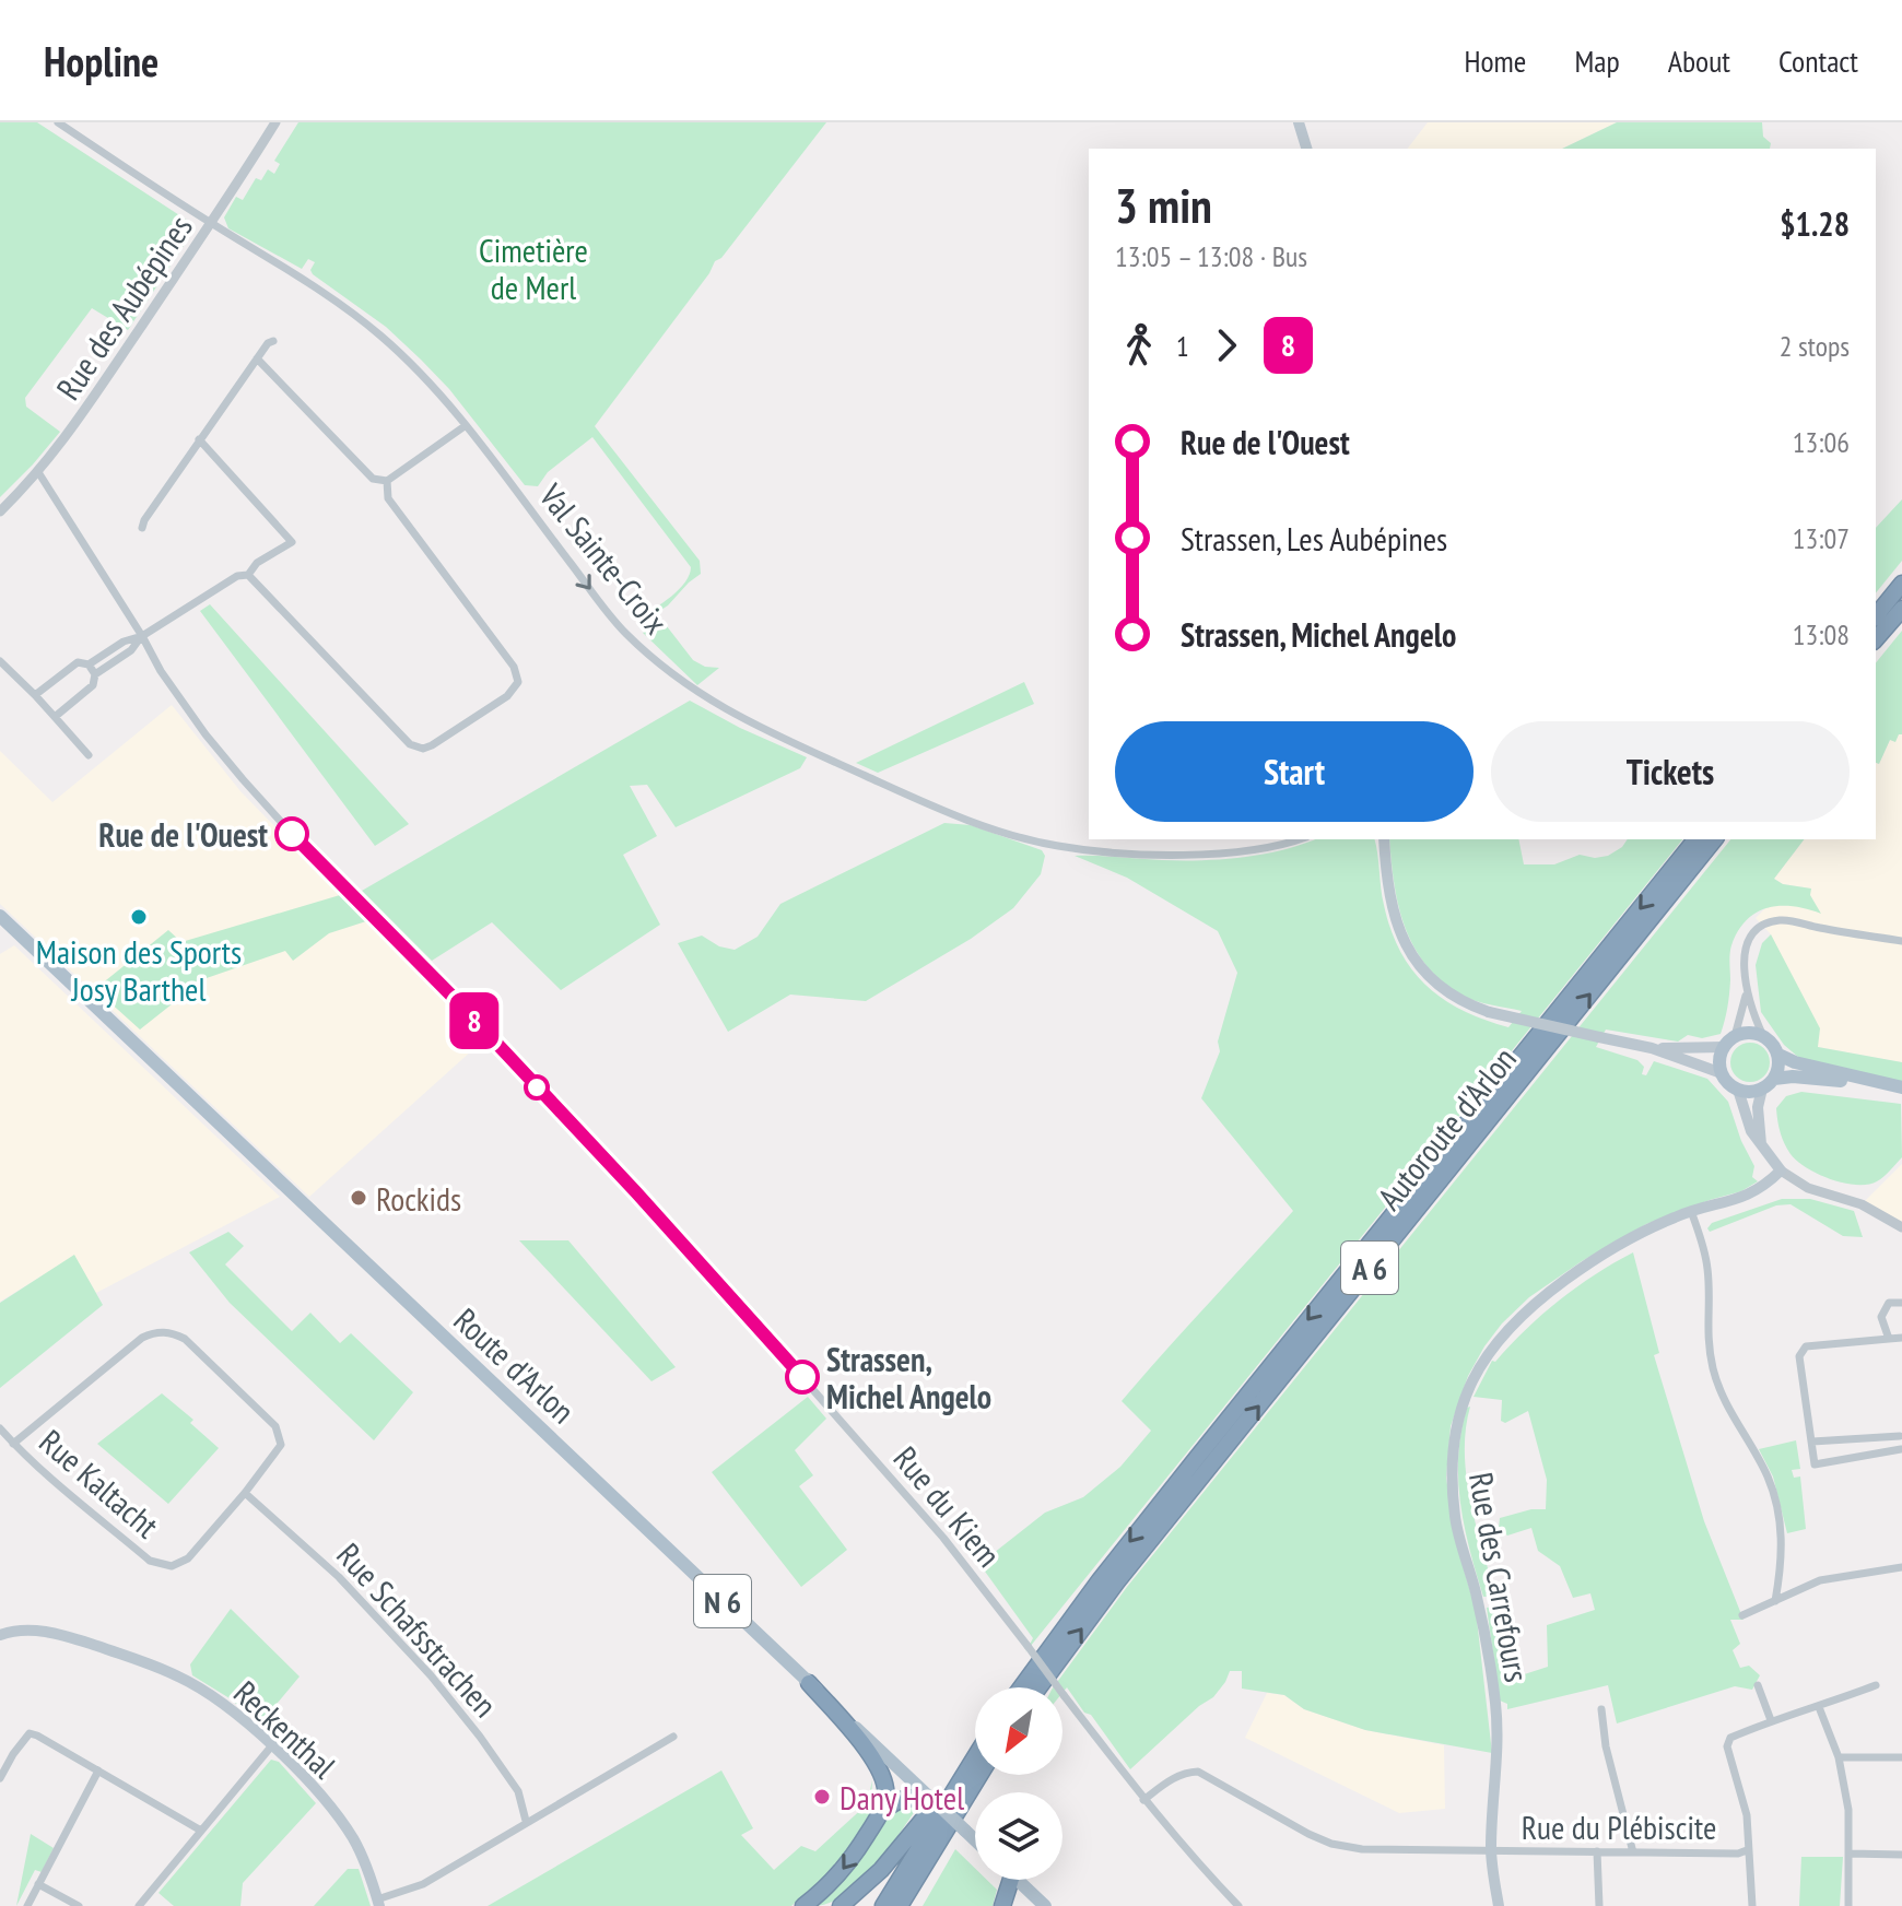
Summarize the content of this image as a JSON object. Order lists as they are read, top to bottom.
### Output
{
  "streets": {
    "highway": ["Autoroute d'Arlon", "A 6"],
    "main road": [
      "Route d'Arlon",
      "Rue des Carrefours",
      "N 6",
      "Reckenthal"
    ],
    "street": [
      "Rue des Aubépines",
      "Val Sainte-Croix",
      "Rue Kaltacht",
      "Rue du Kiem",
      "Rue Schafsstrachen",
      "Rue du Plébiscite"
    ]
  },
  "crossings": [
    ["Rue des Aubépines", "Val Sainte-Croix"],
    ["Rue Kaltacht", "Rue Schafsstrachen"],
    ["Rue du Kiem", "Rue du Plébiscite"],
    ["Rue des Carrefours", "Rue du Plébiscite"]
  ],
  "one_way": ["Val Sainte-Croix"],
  "parks": ["Cimetière de Merl"],
  "places": [
    "Rue de l'Ouest",
    "Maison des Sports Josy Barthel",
    "Rockids",
    "Strassen, Michel Angelo",
    "Dany Hotel"
  ],
  "lines": ["bus line 8"],
  "north": "bottom left",
  "page": {
    "header": "Hopline",
    "nav": [
      "Home",
      "Map",
      "About",
      "Contact"
    ],
    "on_map": "8",
    "heading": ["3 min", "13:05 – 13:08 · Bus", "$1.28"],
    "legs": ["1", "8", "2 stops"],
    "list": [
      {
        "name": "Rue de l'Ouest",
        "value": "13:06"
      },
      {
        "name": "Strassen, Les Aubépines",
        "value": "13:07"
      },
      {
        "name": "Strassen, Michel Angelo",
        "value": "13:08"
      }
    ],
    "buttons": ["Start", "Tickets"]
  }
}
